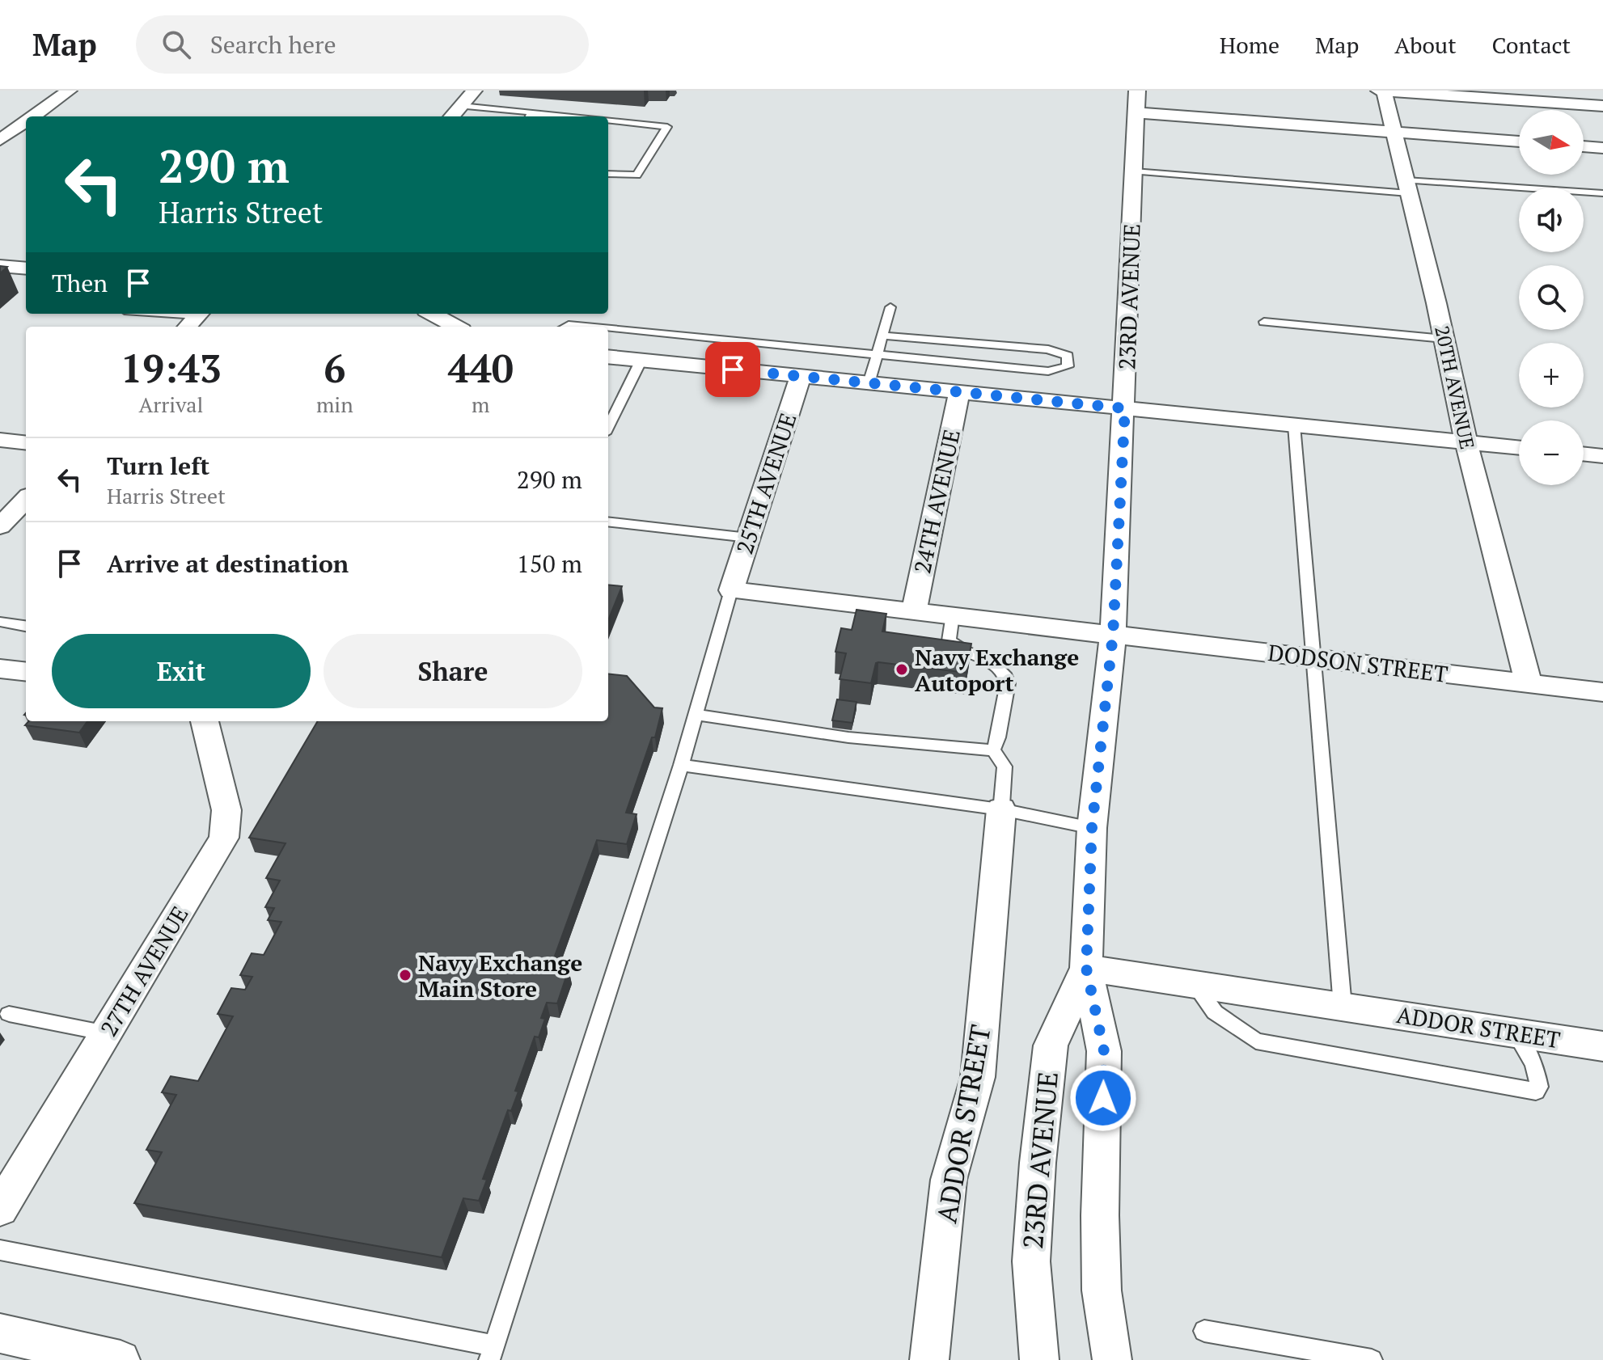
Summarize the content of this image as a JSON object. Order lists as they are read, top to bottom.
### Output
{
  "streets": {
    "street": [
      "23RD AVENUE",
      "20TH AVENUE",
      "25TH AVENUE",
      "24TH AVENUE",
      "DODSON STREET",
      "27TH AVENUE",
      "ADDOR STREET"
    ]
  },
  "crossings": [
    ["23RD AVENUE", "DODSON STREET"],
    ["23RD AVENUE", "ADDOR STREET"],
    ["20TH AVENUE", "DODSON STREET"],
    ["25TH AVENUE", "DODSON STREET"],
    ["24TH AVENUE", "DODSON STREET"]
  ],
  "places": ["Navy Exchange Autoport", "Navy Exchange Main Store"],
  "north": "right",
  "page": {
    "header": "Map",
    "search": "Search here",
    "nav": [
      "Home",
      "Map",
      "About",
      "Contact"
    ],
    "map_buttons": ["+", "−"],
    "turn": ["290 m", "Harris Street"],
    "then": "Then",
    "eta": [
      "19:43",
      "Arrival",
      "6",
      "min",
      "440",
      "m"
    ],
    "list": [
      {
        "name": "Turn left",
        "note": "Harris Street",
        "value": "290 m"
      },
      {
        "name": "Arrive at destination",
        "value": "150 m"
      }
    ],
    "buttons": ["Exit", "Share"]
  }
}
